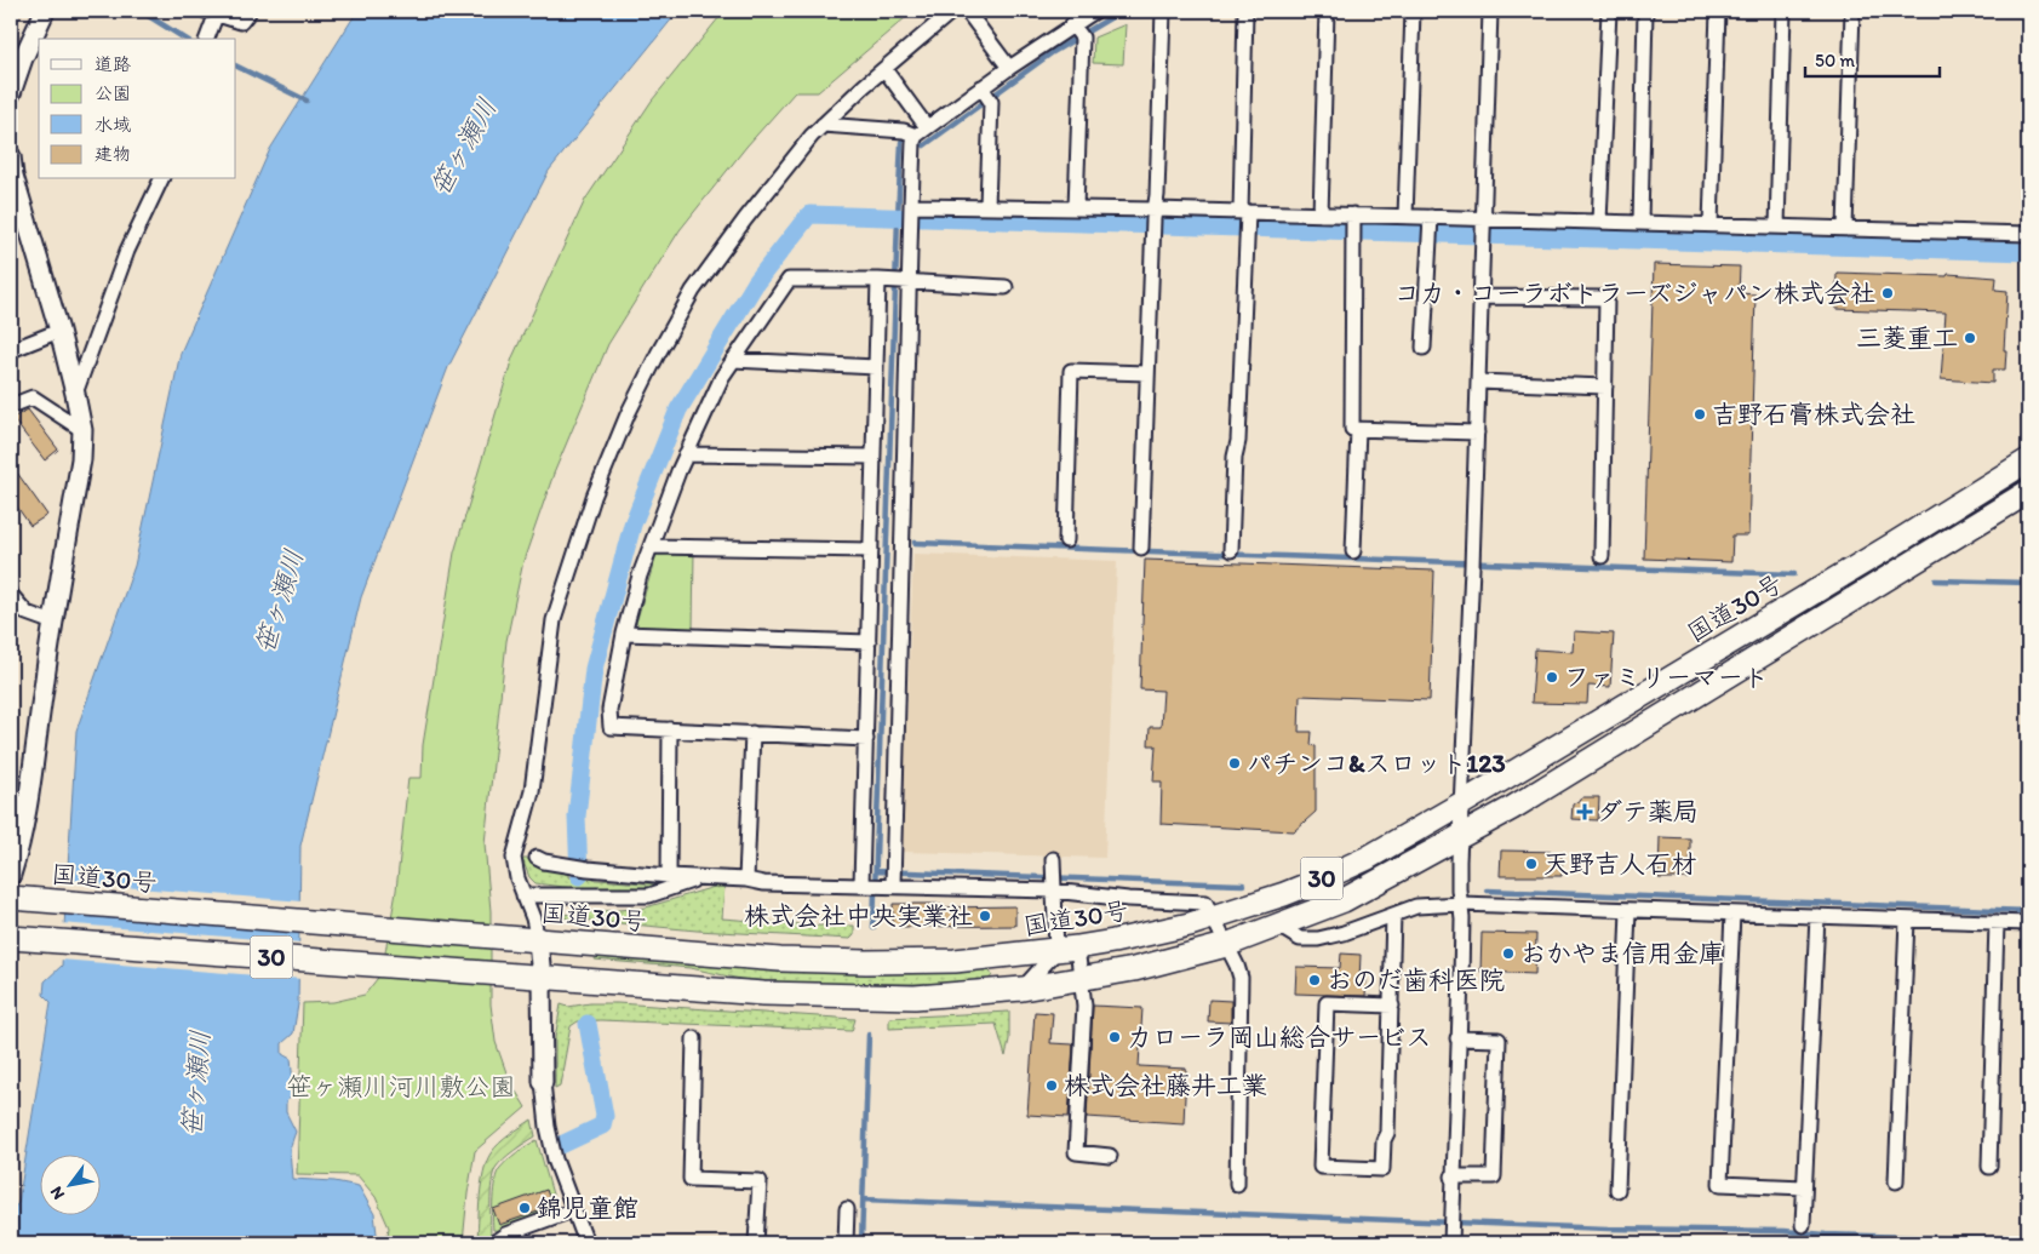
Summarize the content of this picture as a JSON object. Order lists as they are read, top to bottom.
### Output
{
  "streets": {
    "highway": ["国道30号", "30"]
  },
  "water": ["笹ヶ瀬川"],
  "parks": ["笹ヶ瀬川河川敷公園"],
  "places": {
    "other": [
      "コカ・コーラボトラーズジャパン株式会社",
      "三菱重工",
      "吉野石膏株式会社",
      "ファミリーマート",
      "パチンコ&スロット123",
      "天野吉人石材",
      "株式会社中央実業社",
      "おかやま信用金庫",
      "おのだ歯科医院",
      "カローラ岡山総合サービス",
      "株式会社藤井工業",
      "錦児童館"
    ],
    "health": ["ダテ薬局"]
  },
  "legend": [
    "道路",
    "公園",
    "水域",
    "建物"
  ],
  "scale_bar": "50 m",
  "north": "bottom left"
}
